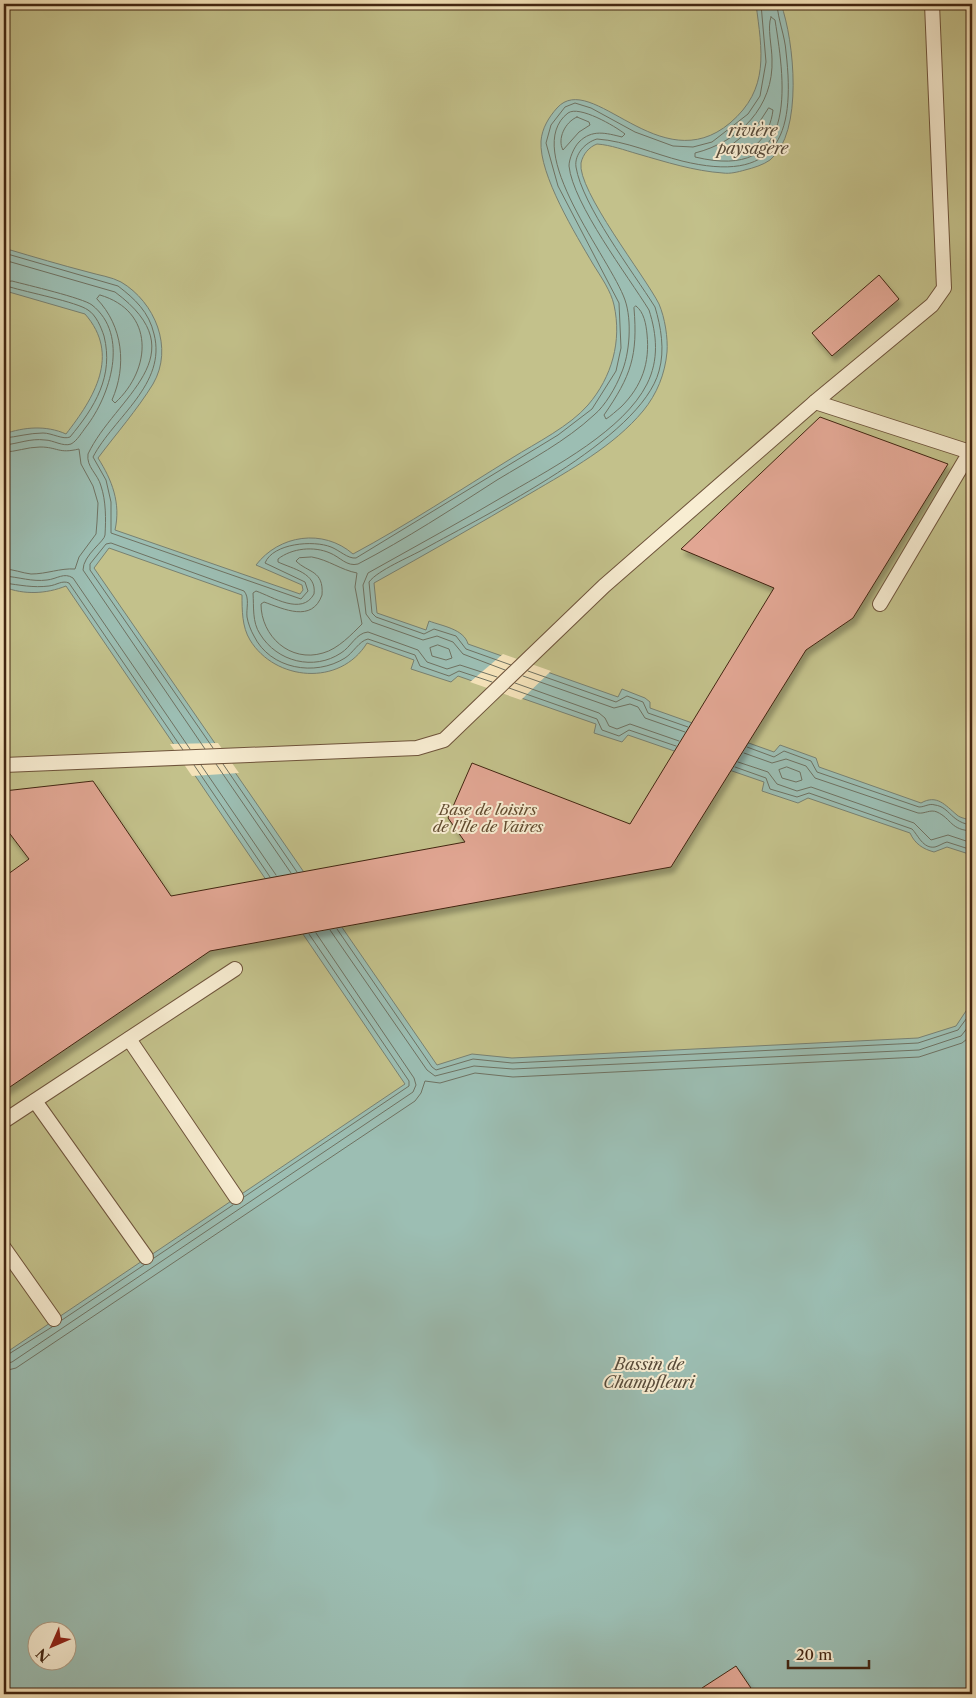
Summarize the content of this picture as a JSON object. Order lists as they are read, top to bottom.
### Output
{
  "water": ["rivière paysagère", "Bassin de Champfleuri"],
  "parks": ["Base de loisirs de l'Île de Vaires"],
  "scale_bar": "20 m",
  "north": "bottom left"
}
